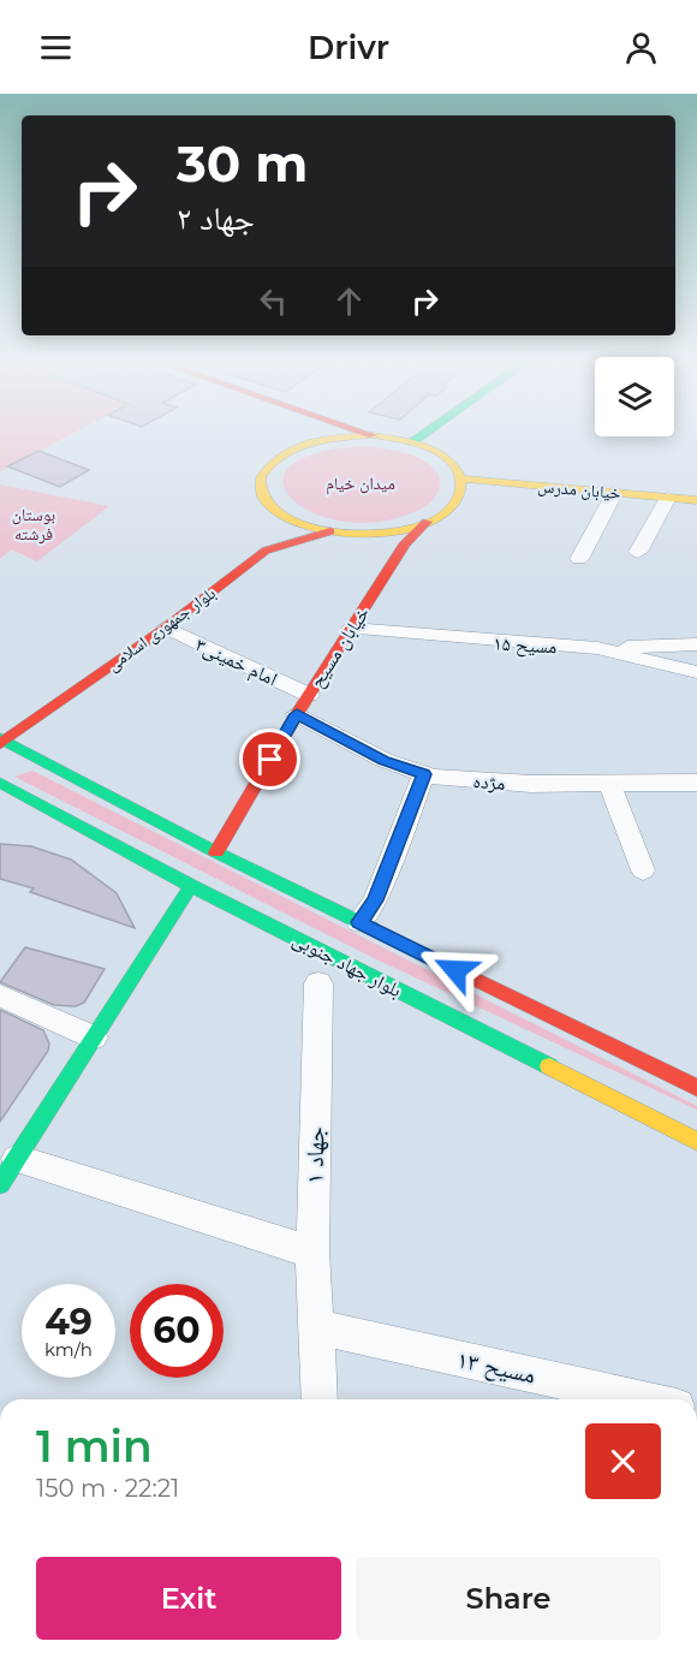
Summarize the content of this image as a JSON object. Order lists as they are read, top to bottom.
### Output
{
  "streets": {
    "main road": [
      "خیابان مدرس",
      "بلوار جمهوری اسلامی",
      "خیابان مسیح",
      "بلوار جهاد جنوبی"
    ],
    "street": [
      "مسیح ۱۵",
      "امام خمینی۳",
      "مژده",
      "جهاد ۱",
      "مسیح ۱۳"
    ]
  },
  "crossings": [
    ["بلوار جمهوری اسلامی", "امام خمینی۳"],
    ["مسیح ۱۵", "خیابان مسیح"],
    ["خیابان مسیح", "امام خمینی۳"],
    ["خیابان مسیح", "مژده"],
    ["امام خمینی۳", "مژده"],
    ["جهاد ۱", "مسیح ۱۳"]
  ],
  "parks": ["میدان خیام", "بوستان فرشته"],
  "page": {
    "header": "Drivr",
    "turn": ["30 m", "جهاد ۲"],
    "speed": "49 km/h",
    "limit": "60",
    "heading": ["1 min", "150 m · 22:21"],
    "buttons": ["Exit", "Share"]
  }
}
